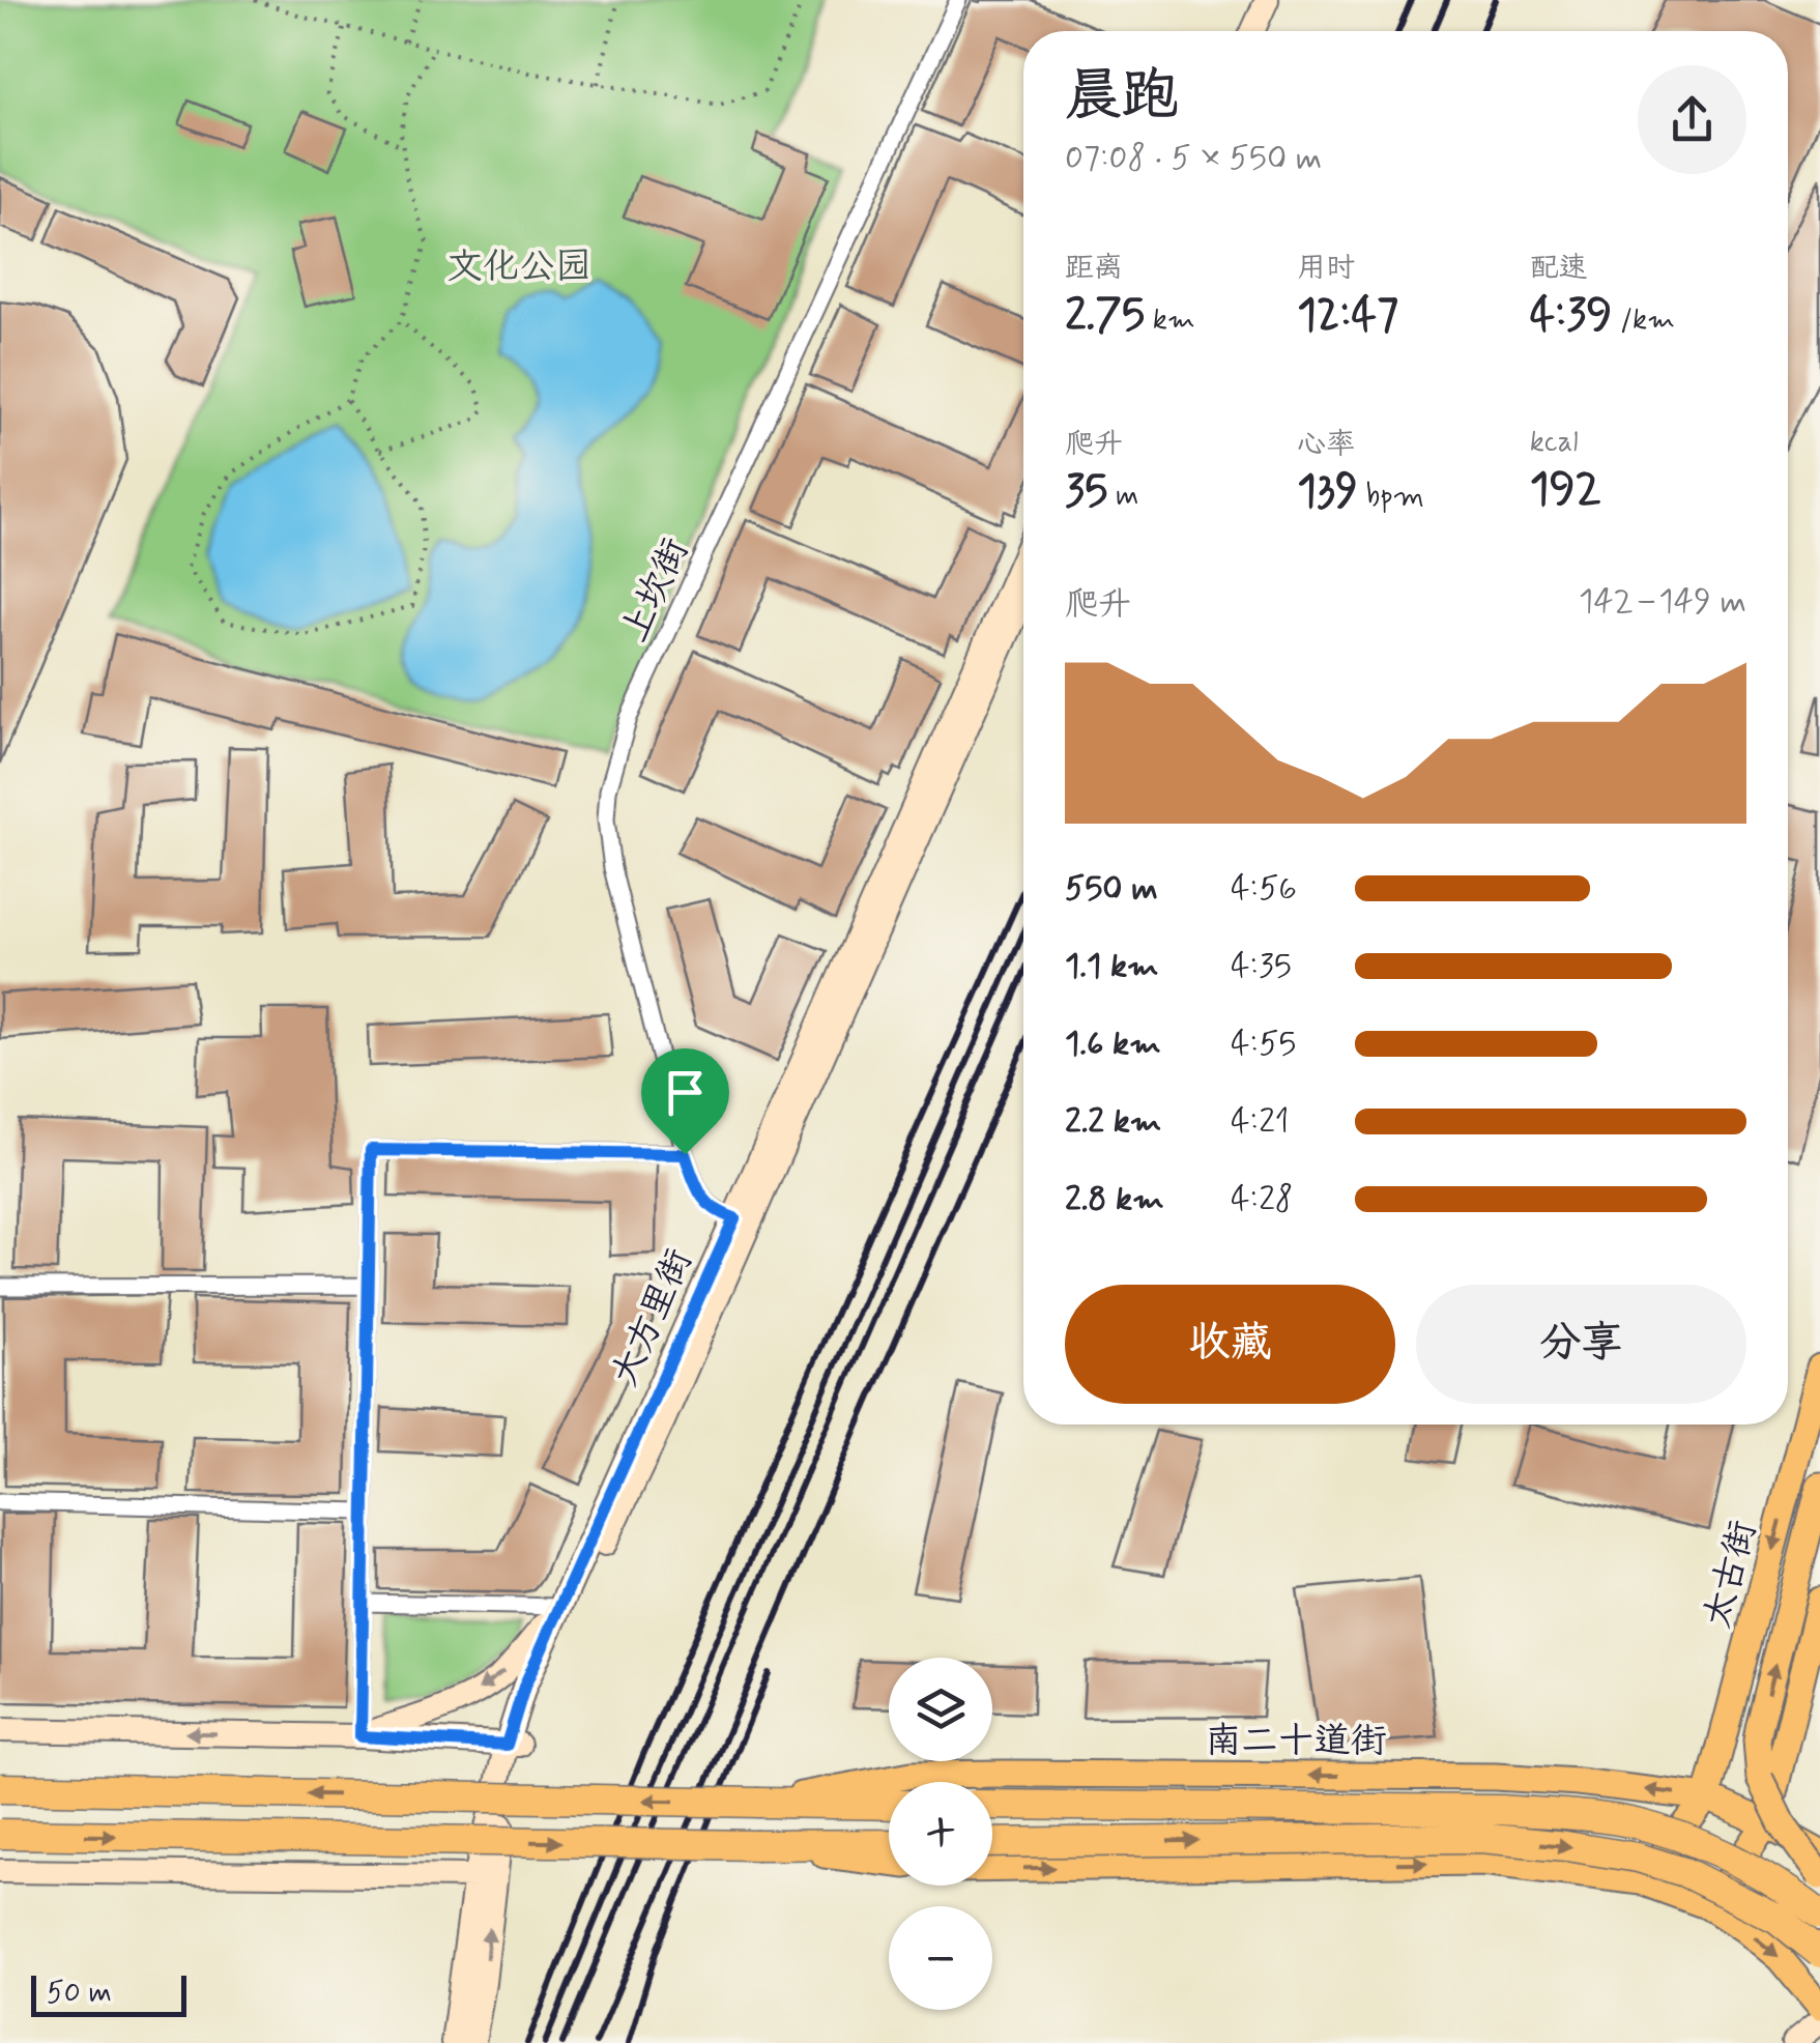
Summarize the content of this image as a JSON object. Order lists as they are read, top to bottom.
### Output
{
  "streets": {
    "main road": ["大方里街", "太古街", "南二十道街"],
    "street": ["上坎街"]
  },
  "crossings": [
    ["上坎街", "大方里街"],
    ["太古街", "南二十道街"]
  ],
  "parks": ["文化公园"],
  "scale_bar": "50 m",
  "page": {
    "heading": ["晨跑", "07:08 · 5 × 550 m"],
    "stats": [
      ["距离", "2.75 km"],
      ["用时", "12:47"],
      ["配速", "4:39 /km"],
      ["爬升", "35 m"],
      ["心率", "139 bpm"],
      ["kcal", "192"]
    ],
    "chart": ["爬升", "142–149 m"],
    "list": [
      {
        "name": "550 m",
        "note": "4:56"
      },
      {
        "name": "1.1 km",
        "note": "4:35"
      },
      {
        "name": "1.6 km",
        "note": "4:55"
      },
      {
        "name": "2.2 km",
        "note": "4:21"
      },
      {
        "name": "2.8 km",
        "note": "4:28"
      }
    ],
    "buttons": ["收藏", "分享"],
    "map_buttons": ["+", "−"],
    "scale": "50 m"
  }
}
